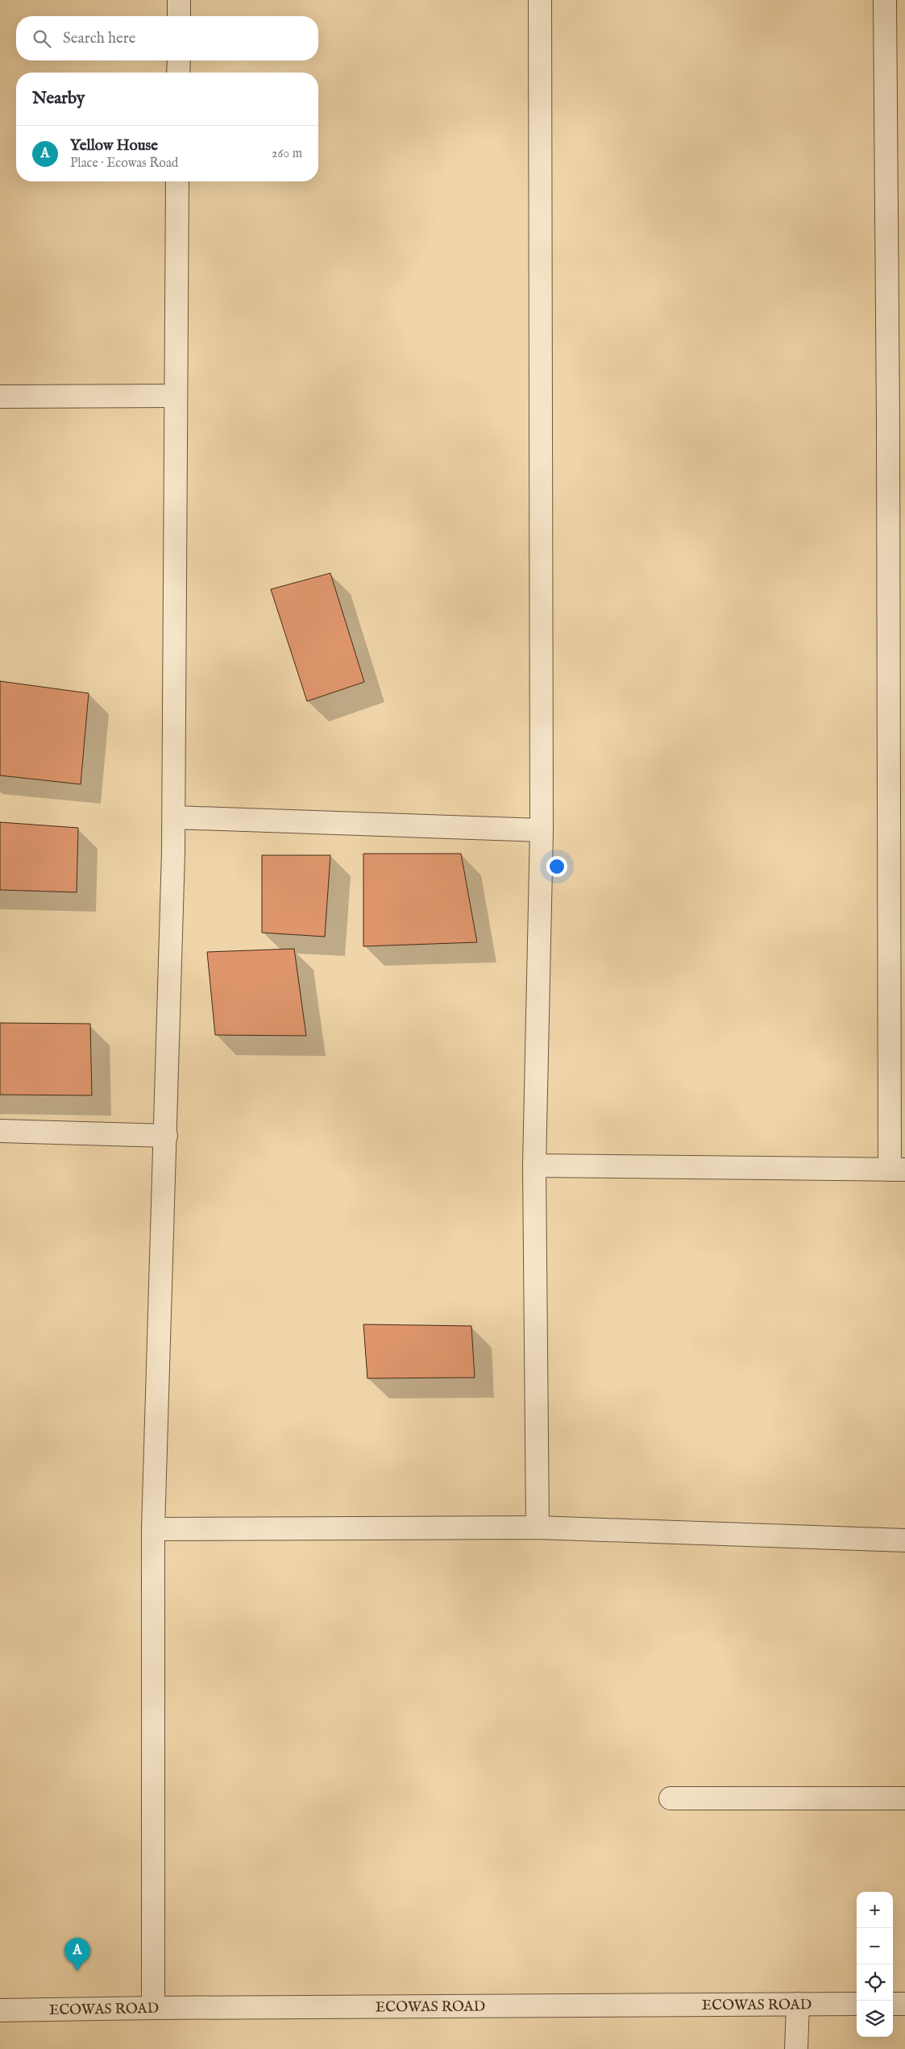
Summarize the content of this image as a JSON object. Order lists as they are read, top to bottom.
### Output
{
  "streets": {
    "street": ["ECOWAS ROAD"]
  },
  "page": {
    "search": "Search here",
    "heading": "Nearby",
    "list": [
      {
        "mark": "A",
        "name": "Yellow House",
        "note": "Place · Ecowas Road",
        "value": "260 m"
      }
    ],
    "map_buttons": ["+", "−"],
    "pins": "A"
  }
}
